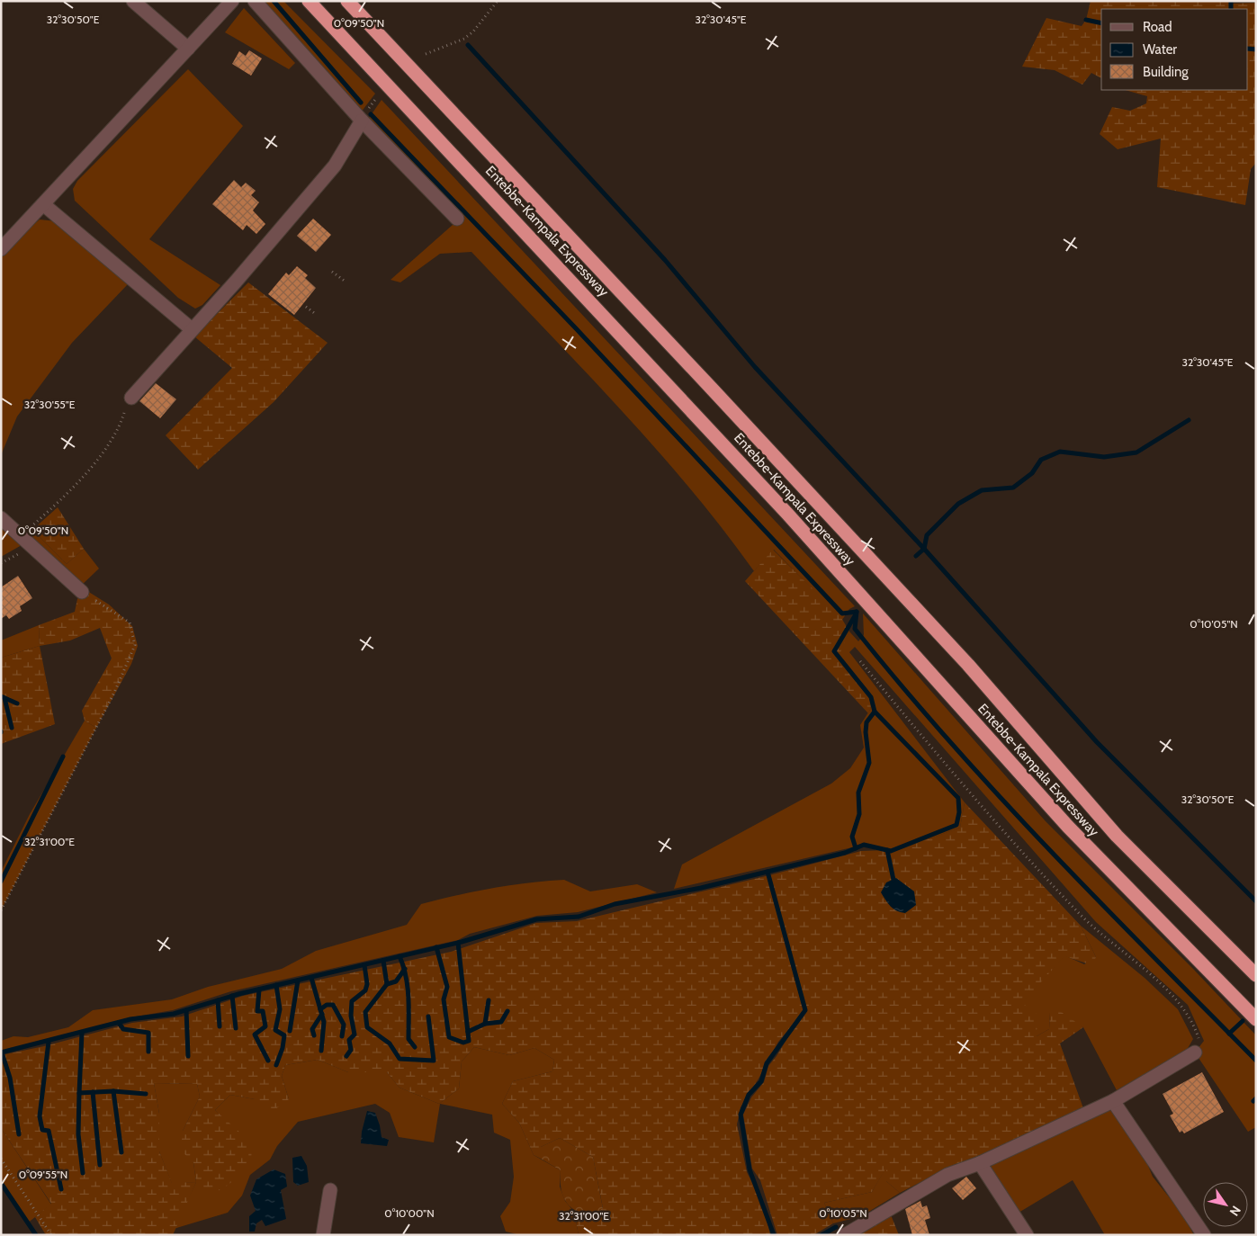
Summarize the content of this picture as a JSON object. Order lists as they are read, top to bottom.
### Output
{
  "streets": {
    "highway": ["Entebbe-Kampala Expressway"]
  },
  "legend": ["Road", "Water", "Building"],
  "north": "bottom right",
  "coordinates": [
    "32°30'50\"E",
    "32°30'45\"E",
    "0°09'50\"N",
    "32°30'55\"E",
    "0°10'05\"N",
    "32°31'00\"E",
    "0°09'55\"N",
    "0°10'00\"N"
  ]
}
